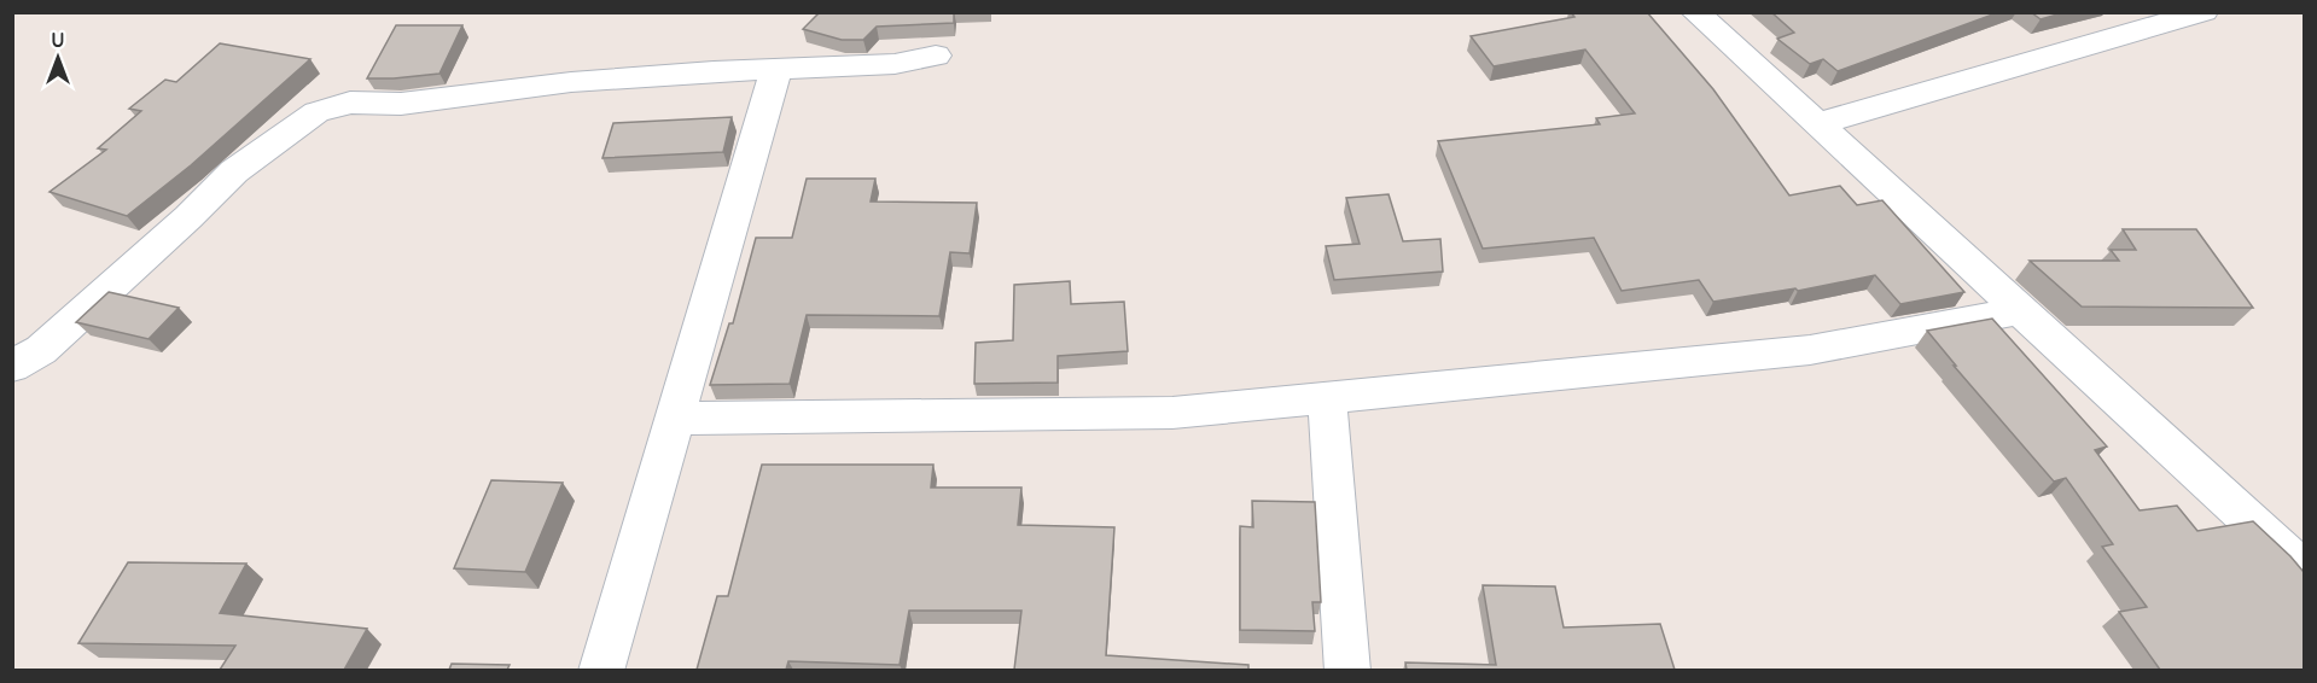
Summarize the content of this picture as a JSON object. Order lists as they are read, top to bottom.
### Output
{
  "north": "top"
}
